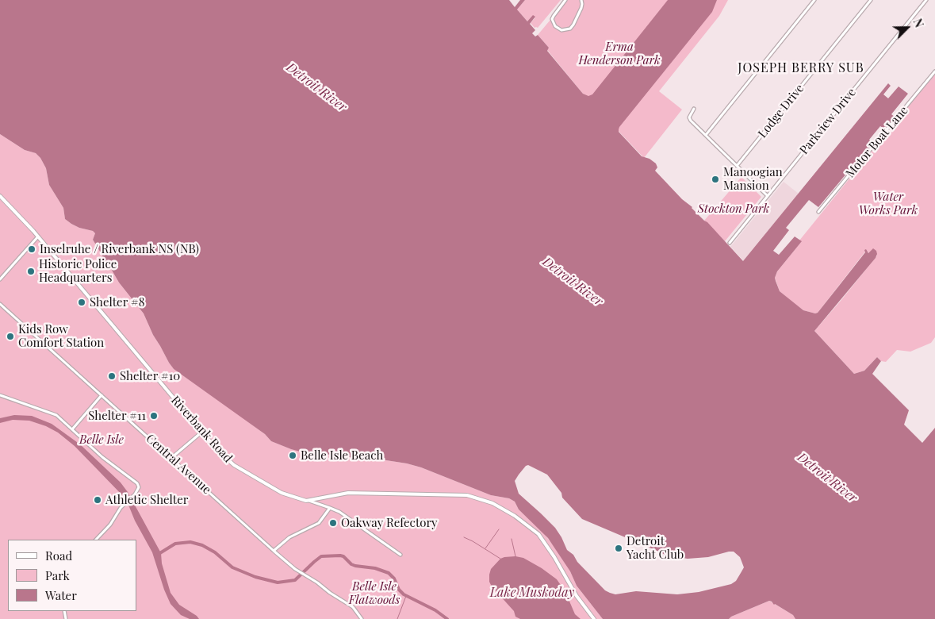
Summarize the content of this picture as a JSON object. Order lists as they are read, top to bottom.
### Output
{
  "streets": {
    "street": [
      "Lodge Drive",
      "Parkview Drive",
      "Motor Boat Lane",
      "Riverbank Road",
      "Central Avenue"
    ]
  },
  "districts": ["JOSEPH BERRY SUB"],
  "water": ["Detroit River", "Lake Muskoday"],
  "parks": [
    "Erma Henderson Park",
    "Water Works Park",
    "Stockton Park",
    "Belle Isle",
    "Belle Isle Flatwoods"
  ],
  "places": [
    "Manoogian Mansion",
    "Inselruhe / Riverbank NS (NB)",
    "Historic Police Headquarters",
    "Shelter #8",
    "Kids Row Comfort Station",
    "Shelter #10",
    "Shelter #11",
    "Belle Isle Beach",
    "Athletic Shelter",
    "Oakway Refectory",
    "Detroit Yacht Club"
  ],
  "legend": ["Road", "Park", "Water"],
  "north": "top right"
}
